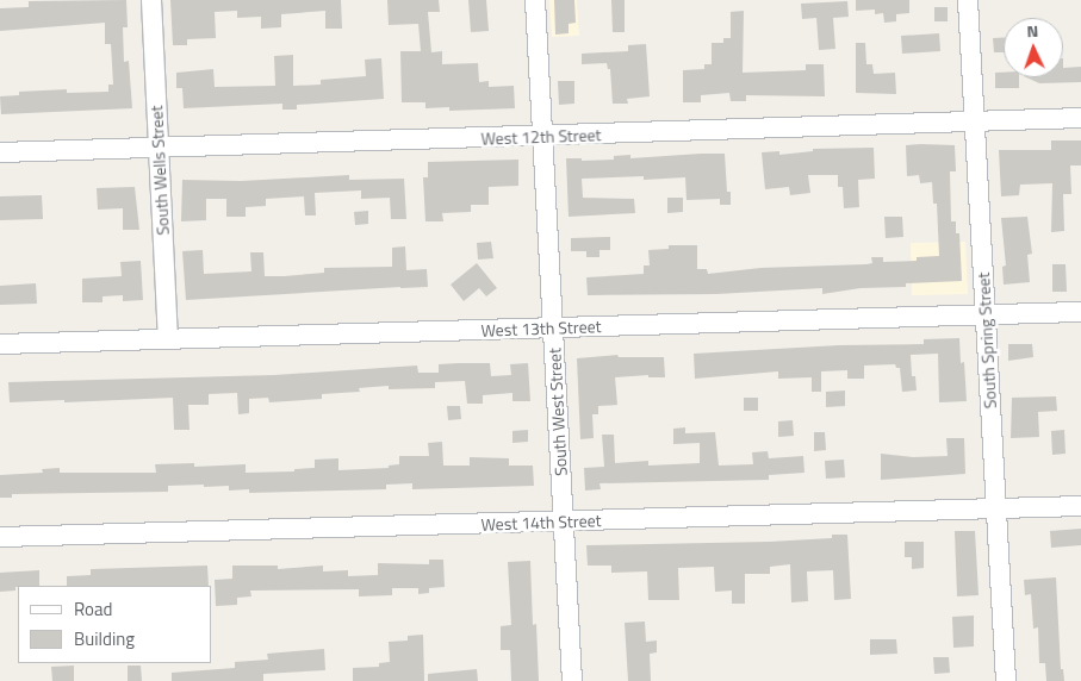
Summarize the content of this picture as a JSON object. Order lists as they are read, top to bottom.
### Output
{
  "streets": {
    "street": [
      "West 12th Street",
      "South Wells Street",
      "West 13th Street",
      "South Spring Street",
      "South West Street",
      "West 14th Street"
    ]
  },
  "crossings": [
    ["West 12th Street", "South Wells Street"],
    ["West 12th Street", "South Spring Street"],
    ["West 12th Street", "South West Street"],
    ["South Wells Street", "West 13th Street"],
    ["West 13th Street", "South Spring Street"],
    ["West 13th Street", "South West Street"],
    ["South Spring Street", "West 14th Street"],
    ["South West Street", "West 14th Street"]
  ],
  "legend": ["Road", "Building"],
  "north": "top"
}
